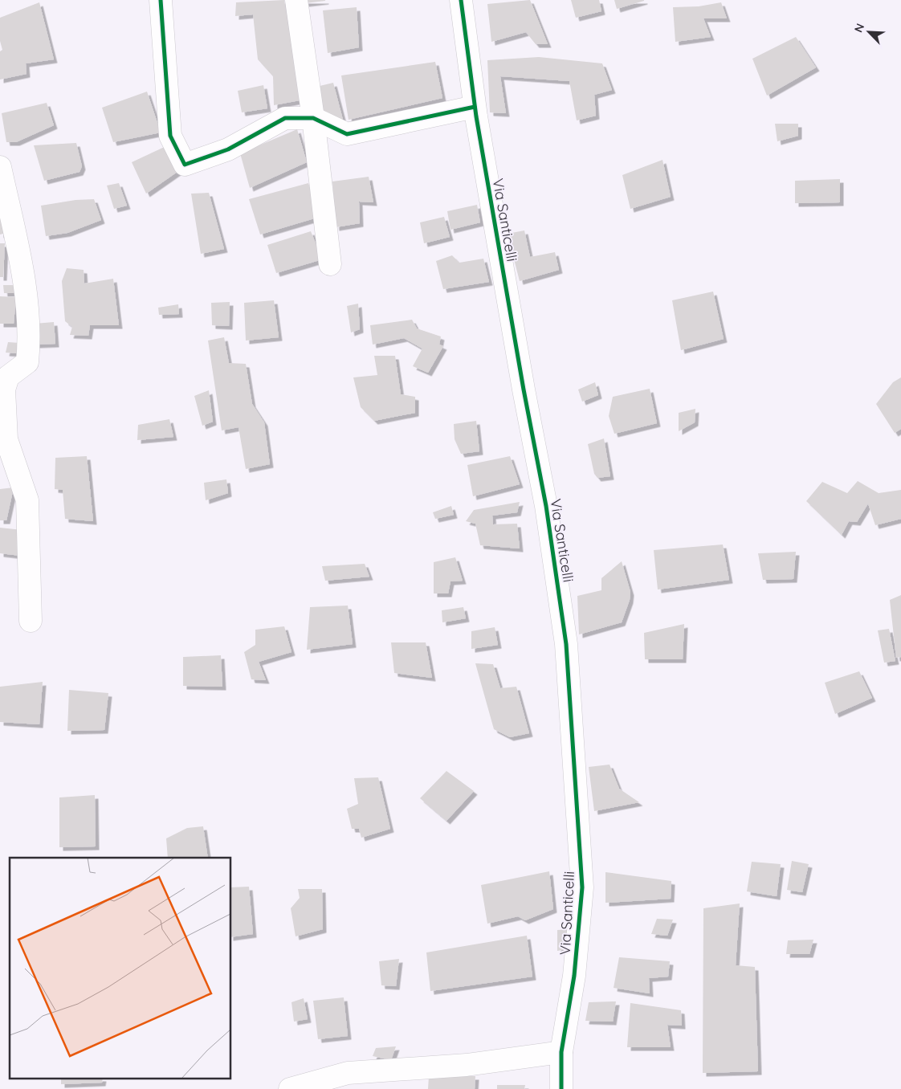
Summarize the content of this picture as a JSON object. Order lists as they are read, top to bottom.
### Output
{
  "streets": {
    "street": ["Via Santicelli"]
  },
  "north": "top left"
}
